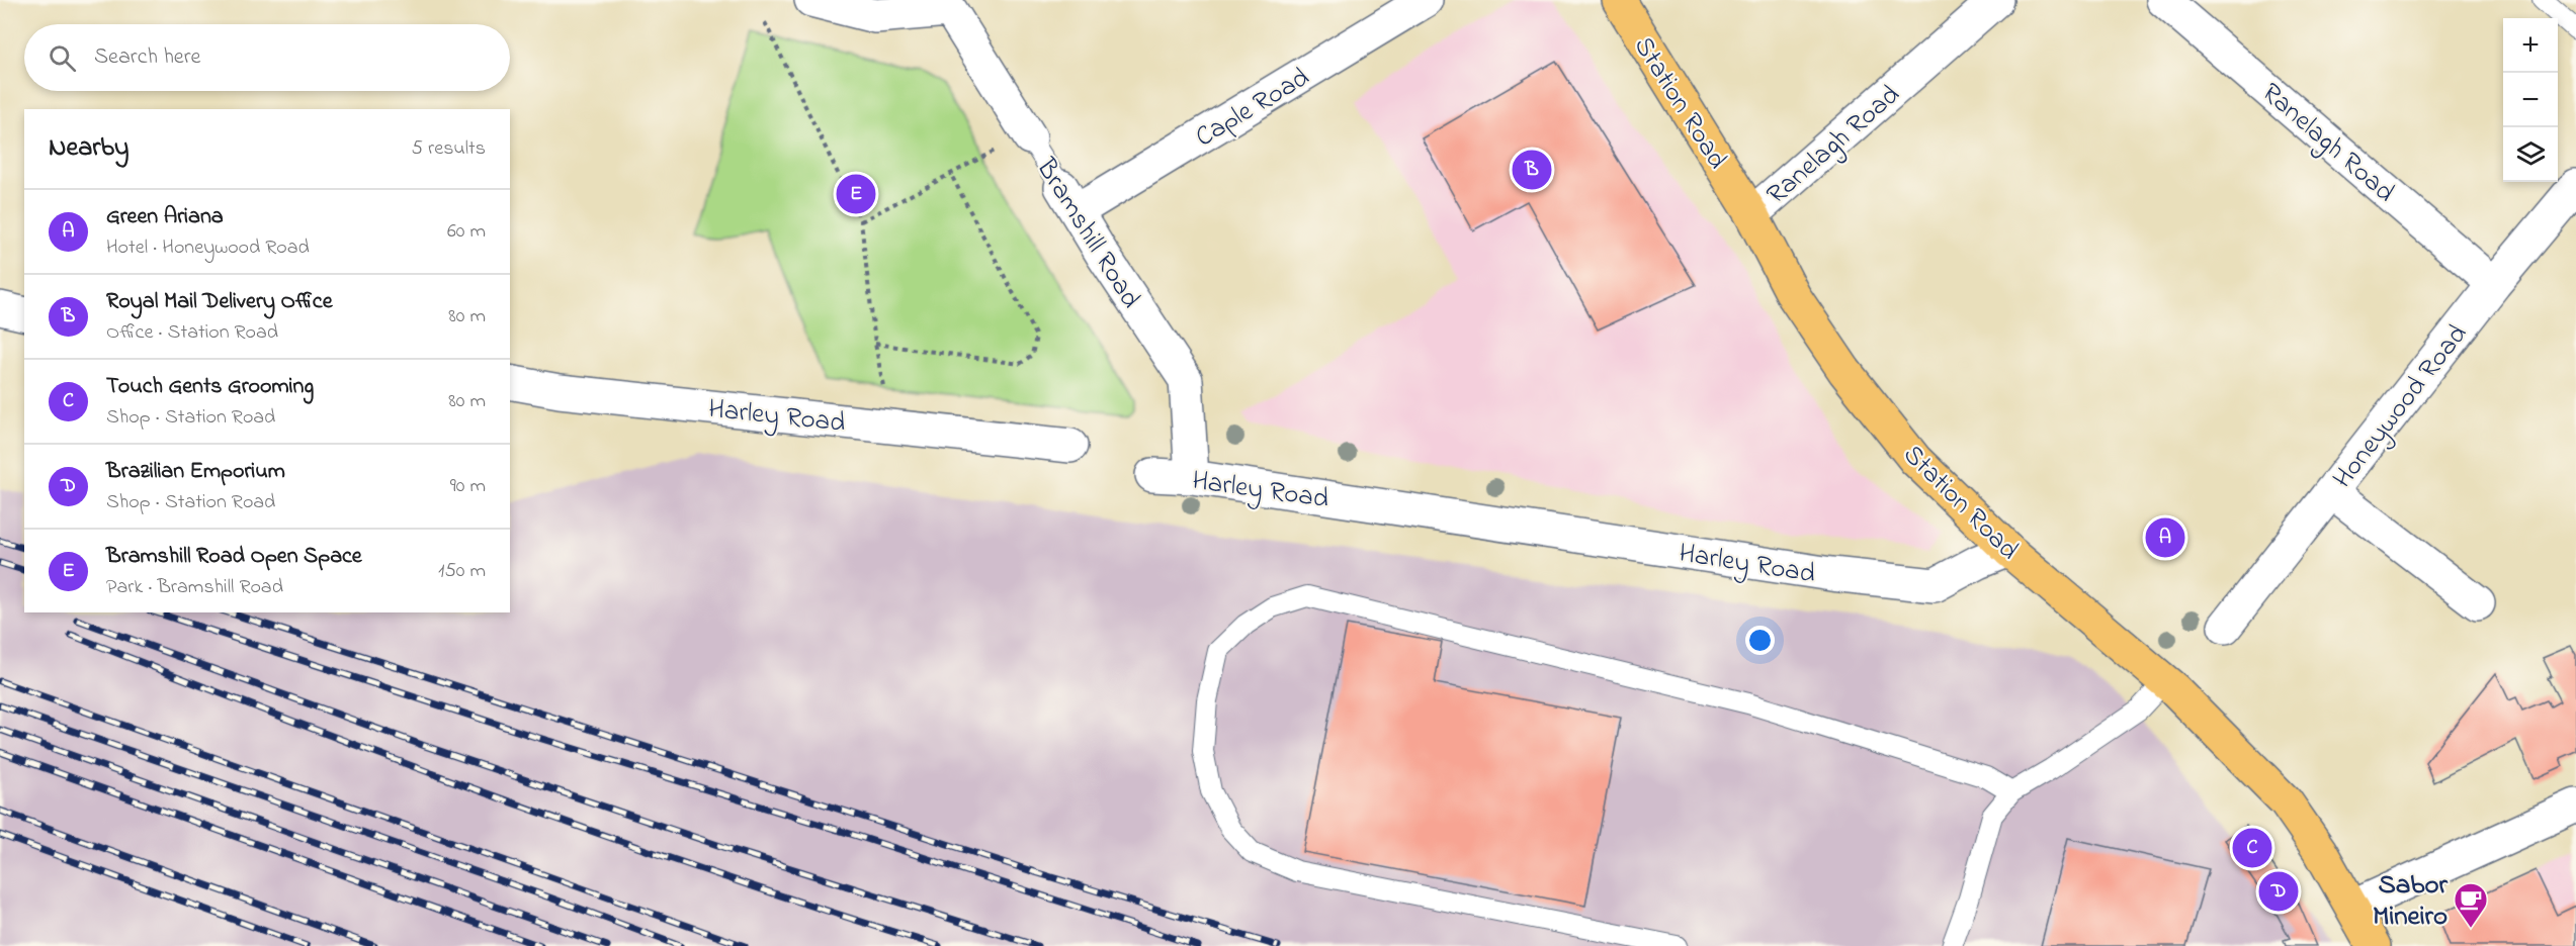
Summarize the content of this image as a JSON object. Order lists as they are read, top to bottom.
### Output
{
  "streets": {
    "main road": ["Station Road"],
    "street": [
      "Caple Road",
      "Ranelagh Road",
      "Bramshill Road",
      "Honeywood Road",
      "Harley Road"
    ]
  },
  "crossings": [
    ["Station Road", "Ranelagh Road"],
    ["Station Road", "Harley Road"],
    ["Caple Road", "Bramshill Road"],
    ["Ranelagh Road", "Honeywood Road"],
    ["Bramshill Road", "Harley Road"]
  ],
  "places": {
    "cafe": ["Sabor Mineiro"]
  },
  "page": {
    "map_buttons": ["+", "−"],
    "search": "Search here",
    "heading": ["Nearby", "5 results"],
    "pins": [
      "B",
      "E",
      "A",
      "C",
      "D"
    ],
    "list": [
      {
        "mark": "A",
        "name": "Green Ariana",
        "note": "Hotel · Honeywood Road",
        "value": "60 m"
      },
      {
        "mark": "B",
        "name": "Royal Mail Delivery Office",
        "note": "Office · Station Road",
        "value": "80 m"
      },
      {
        "mark": "C",
        "name": "Touch Gents Grooming",
        "note": "Shop · Station Road",
        "value": "80 m"
      },
      {
        "mark": "D",
        "name": "Brazilian Emporium",
        "note": "Shop · Station Road",
        "value": "90 m"
      },
      {
        "mark": "E",
        "name": "Bramshill Road Open Space",
        "note": "Park · Bramshill Road",
        "value": "150 m"
      }
    ]
  }
}
